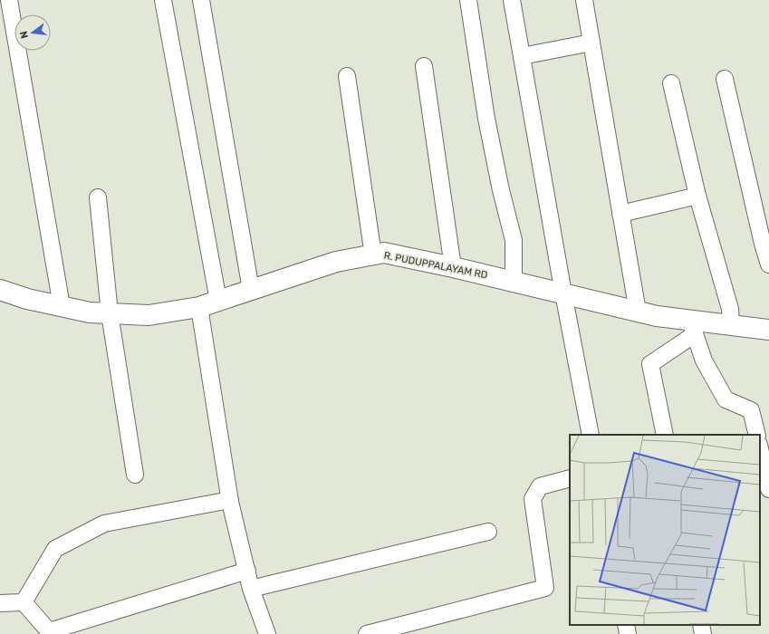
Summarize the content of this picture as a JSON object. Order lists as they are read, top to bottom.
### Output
{
  "streets": {
    "main road": ["R. PUDUPPALAYAM RD"]
  },
  "north": "left"
}
